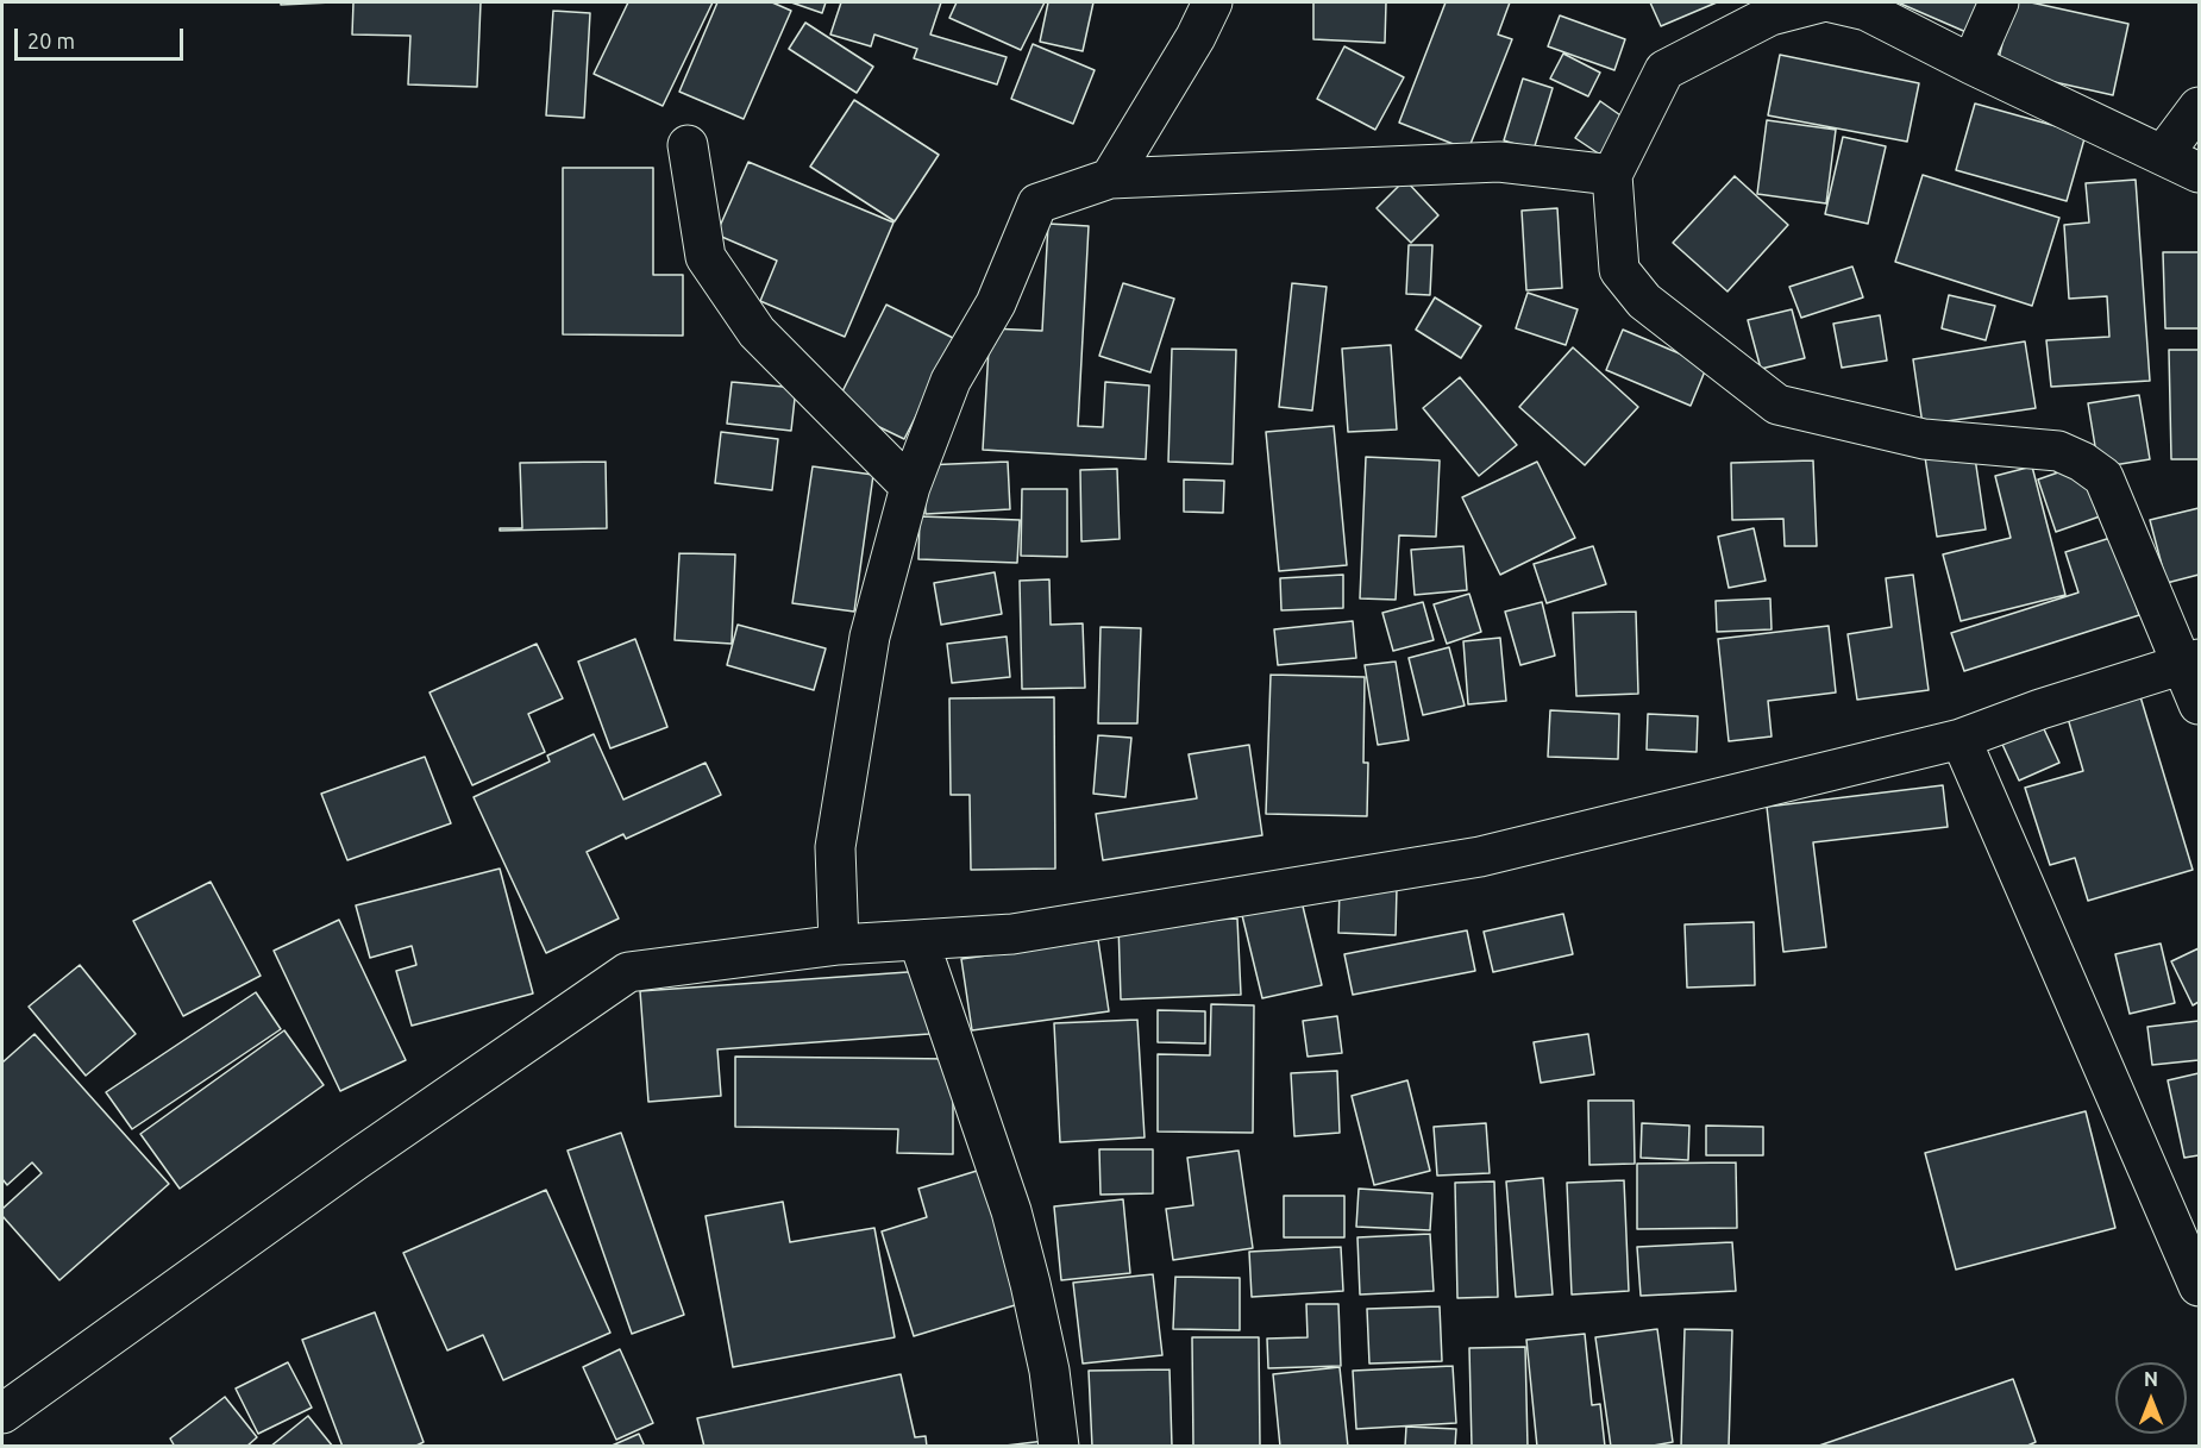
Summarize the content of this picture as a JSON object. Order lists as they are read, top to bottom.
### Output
{
  "scale_bar": "20 m",
  "north": "top"
}
